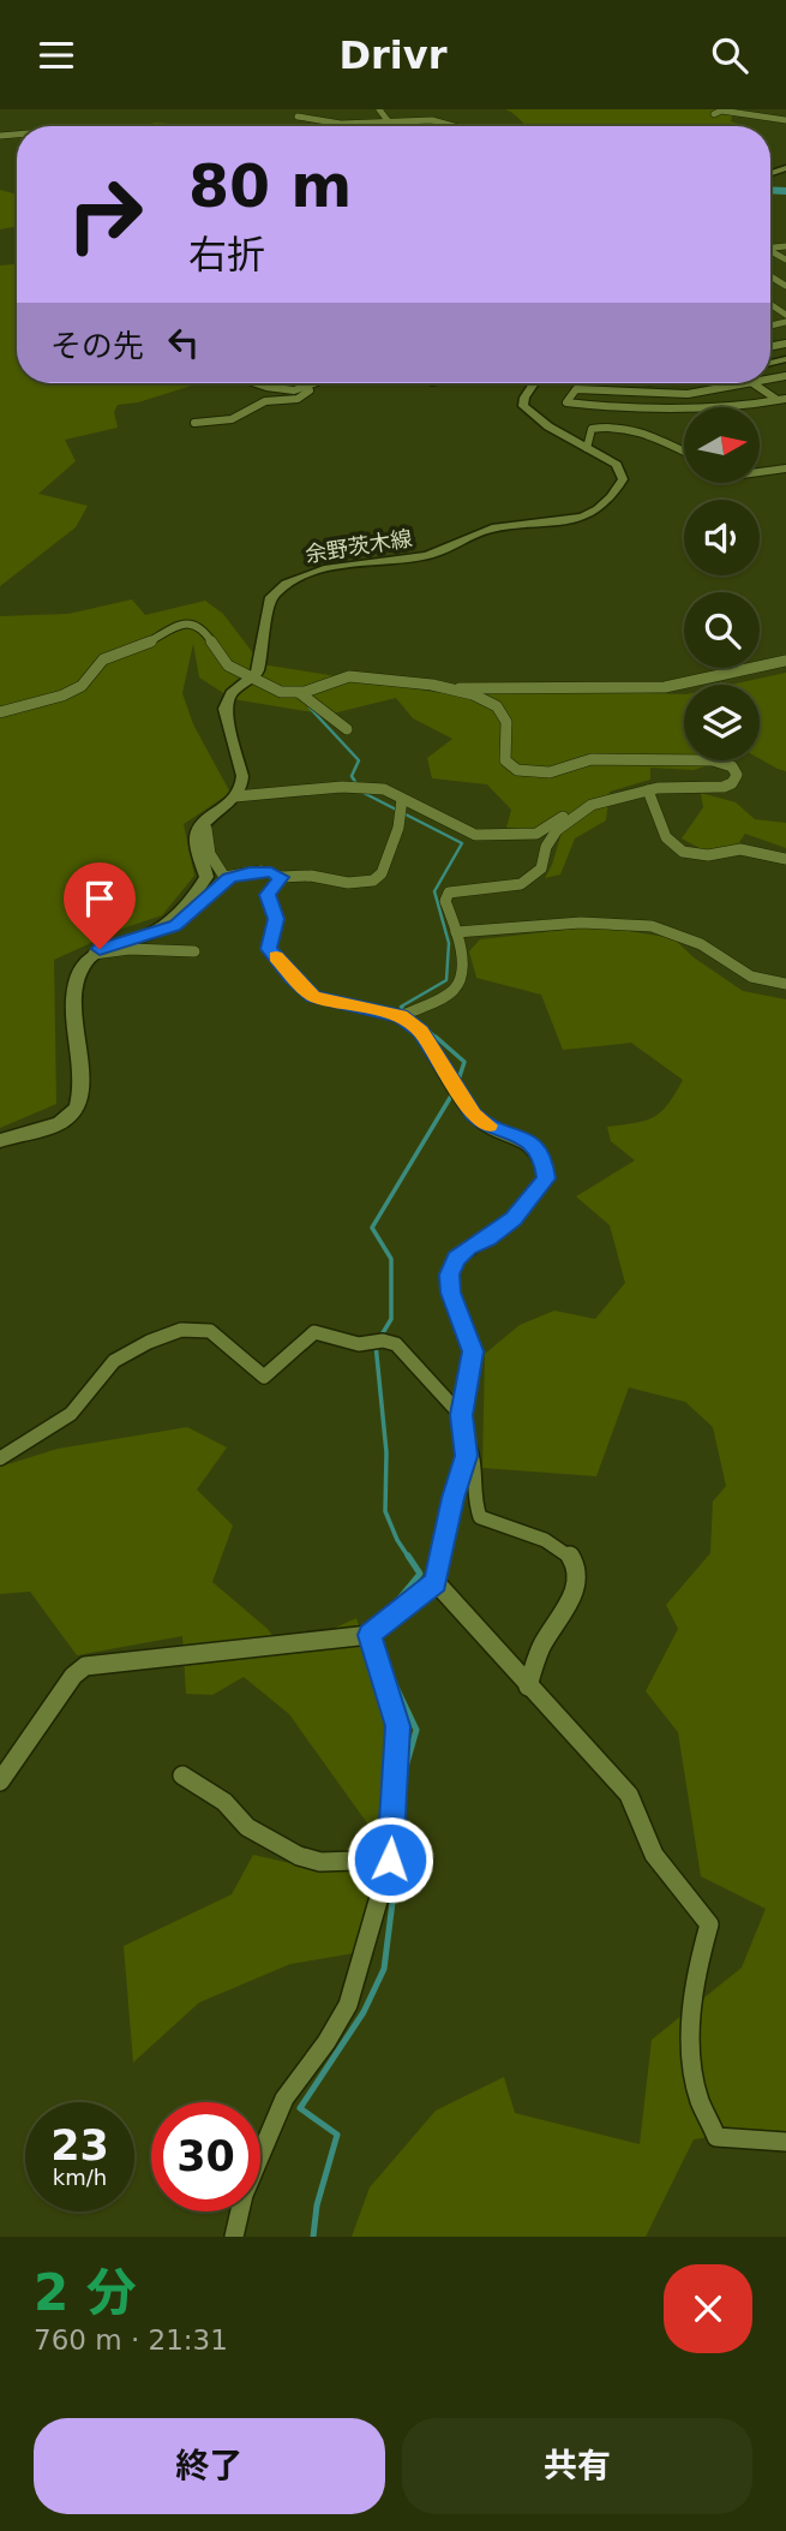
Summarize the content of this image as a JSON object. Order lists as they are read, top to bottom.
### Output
{
  "streets": {
    "main road": ["余野茨木線"]
  },
  "north": "right",
  "page": {
    "header": "Drivr",
    "turn": ["80 m", "右折"],
    "then": "その先",
    "speed": "23 km/h",
    "limit": "30",
    "heading": ["2 分", "760 m · 21:31"],
    "buttons": ["終了", "共有"]
  }
}
